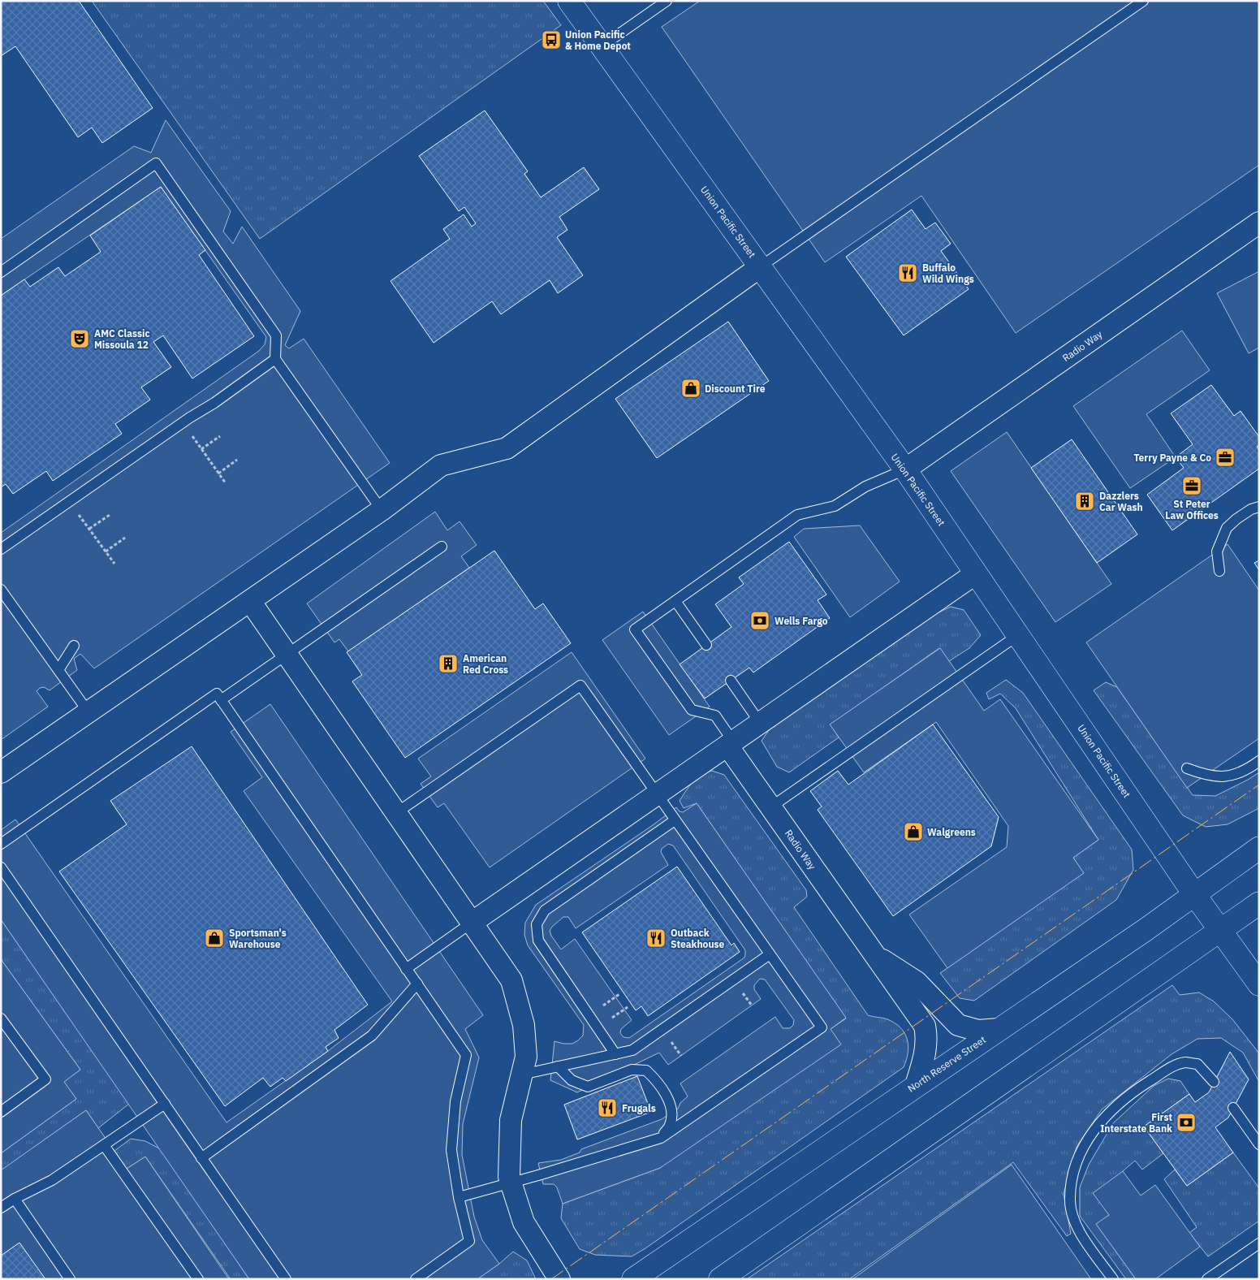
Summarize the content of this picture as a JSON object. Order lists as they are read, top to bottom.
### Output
{
  "streets": {
    "main road": ["Union Pacific Street", "North Reserve Street"],
    "street": ["Radio Way"]
  },
  "crossings": [
    ["Union Pacific Street", "Radio Way"],
    ["Union Pacific Street", "North Reserve Street"],
    ["Radio Way", "North Reserve Street"]
  ],
  "places": {
    "bus stop": ["Union Pacific & Home Depot"],
    "restaurant": ["Buffalo Wild Wings", "Outback Steakhouse", "Frugals"],
    "theatre": ["AMC Classic Missoula 12"],
    "shop": ["Discount Tire", "Walgreens", "Sportsman's Warehouse"],
    "office": ["Terry Payne & Co", "St Peter Law Offices"],
    "building": ["Dazzlers Car Wash", "American Red Cross"],
    "bank": ["Wells Fargo", "First Interstate Bank"]
  }
}
